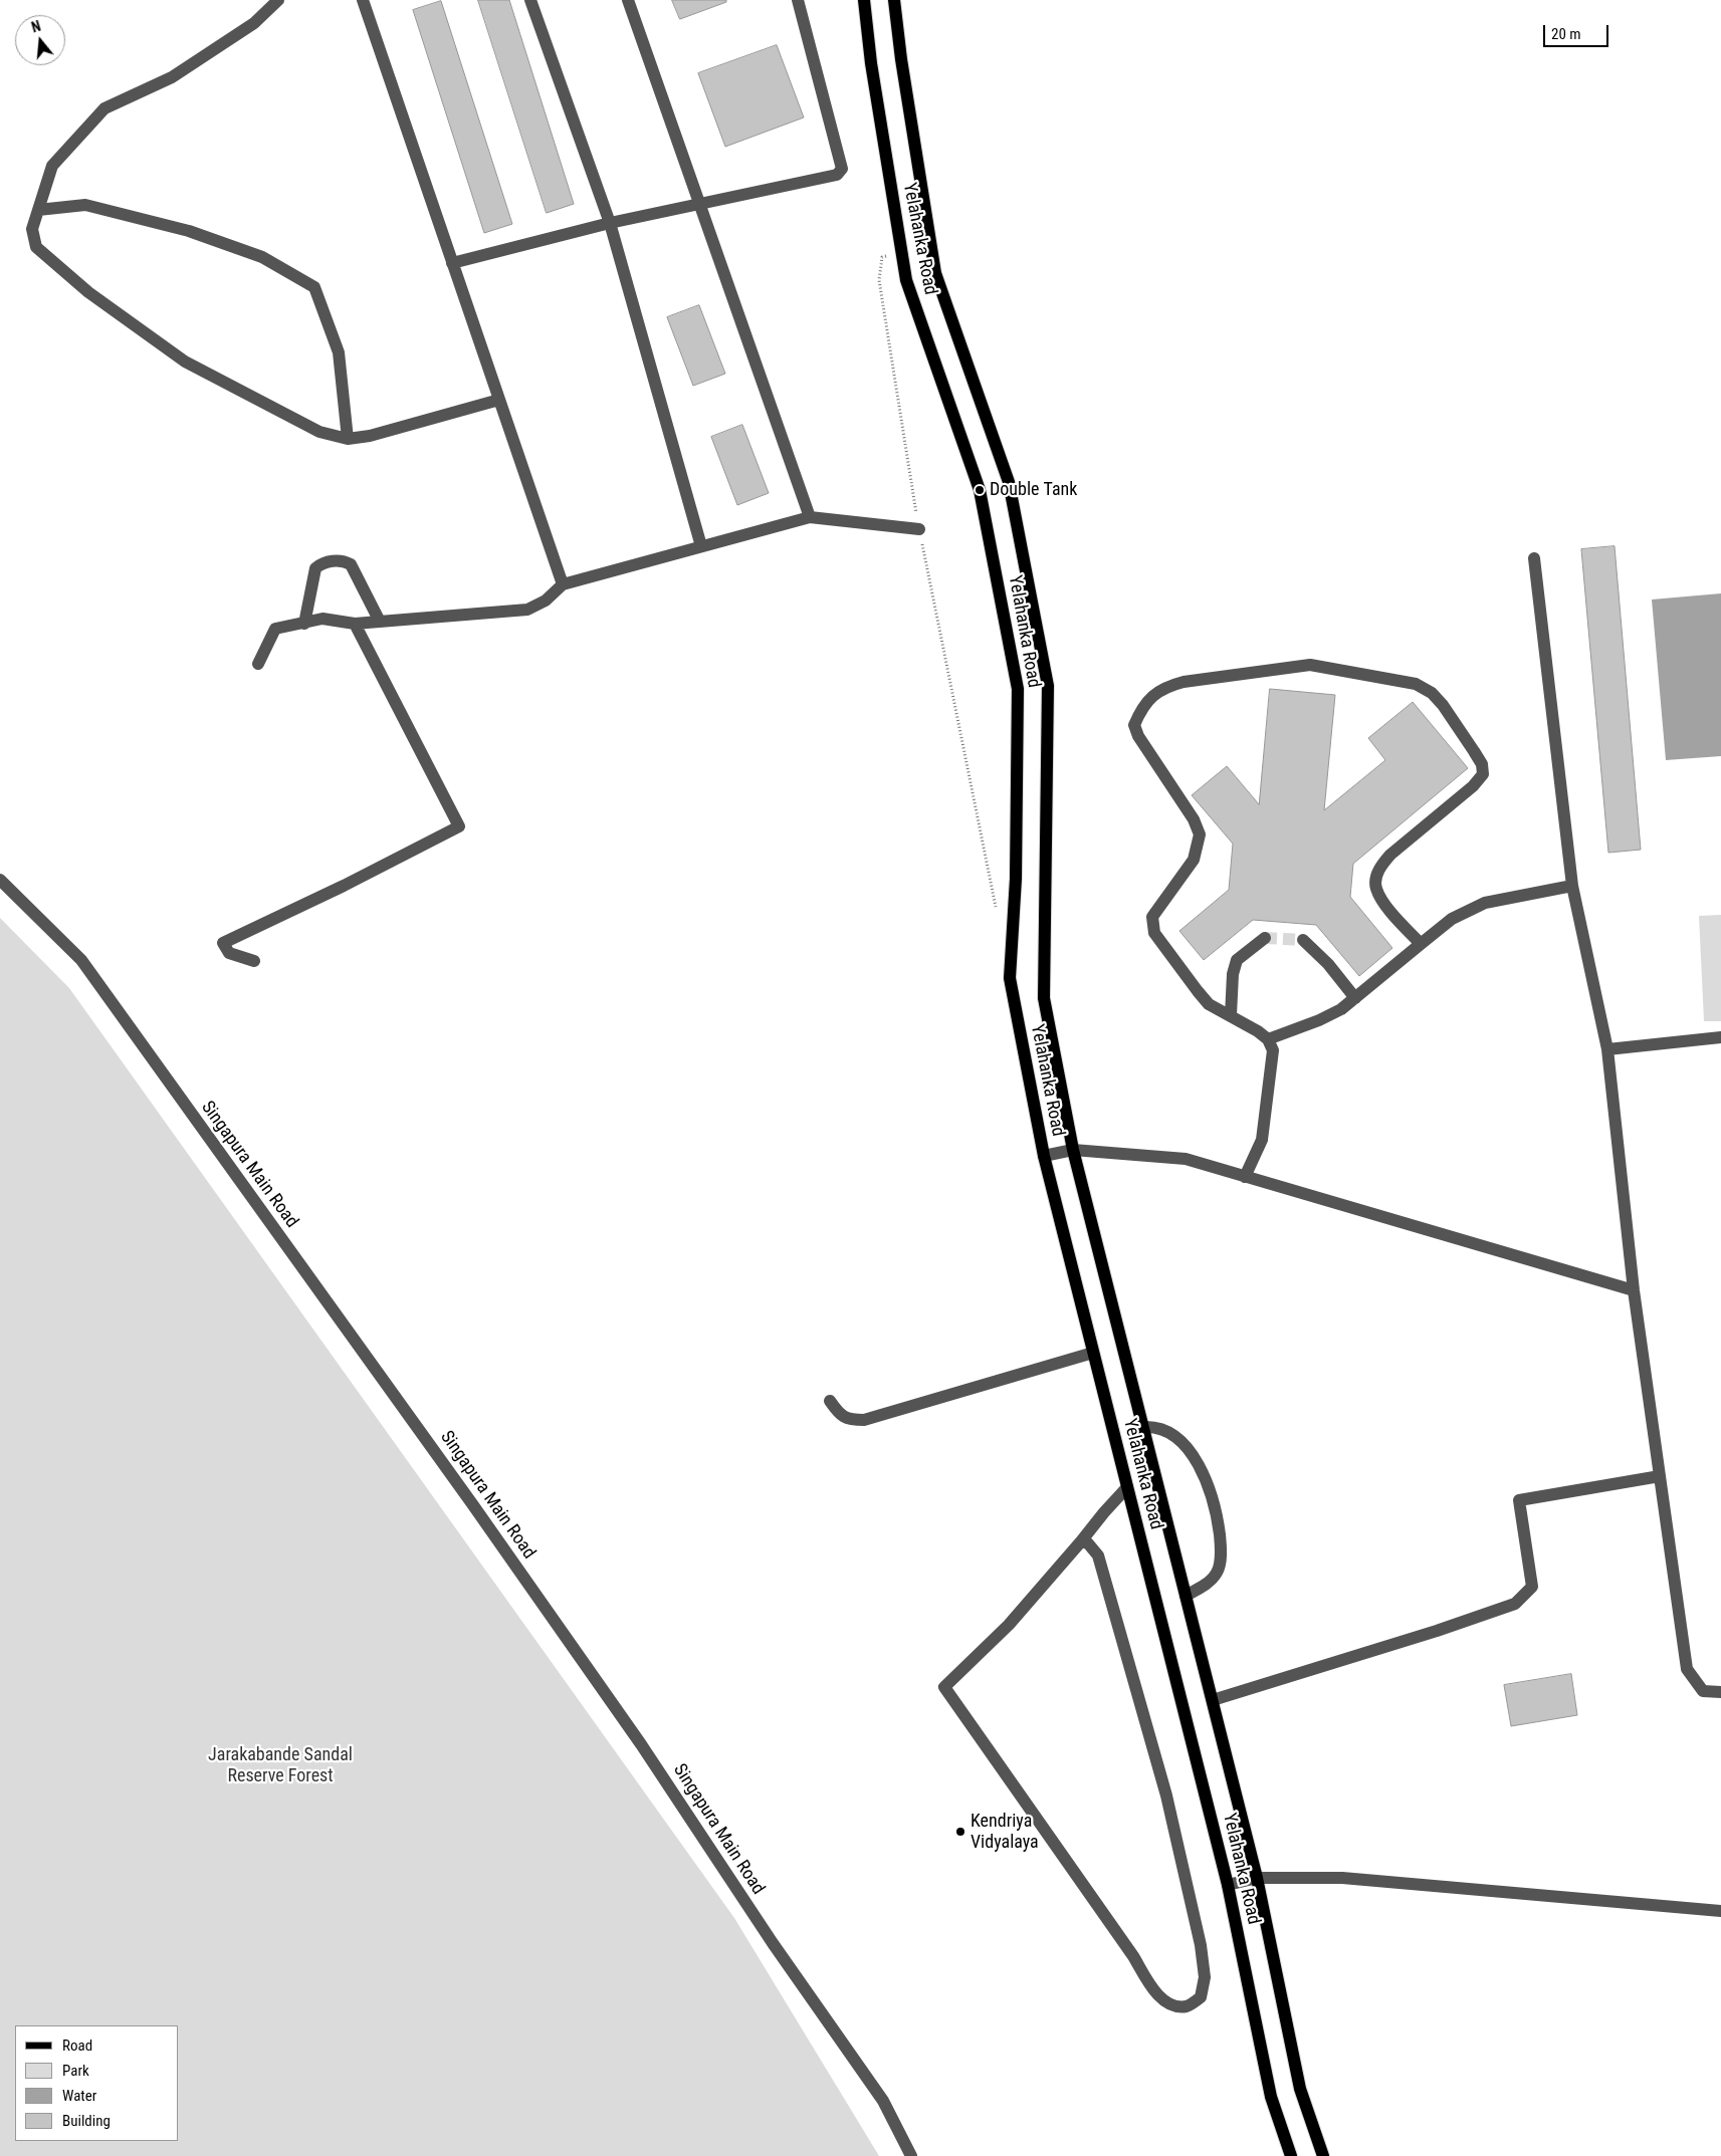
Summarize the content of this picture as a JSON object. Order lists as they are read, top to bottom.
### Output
{
  "streets": {
    "main road": ["Yelahanka Road"],
    "street": ["Singapura Main Road"]
  },
  "parks": ["Jarakabande Sandal Reserve Forest"],
  "places": ["Double Tank", "Kendriya Vidyalaya"],
  "legend": [
    "Road",
    "Park",
    "Water",
    "Building"
  ],
  "scale_bar": "20 m",
  "north": "top"
}
